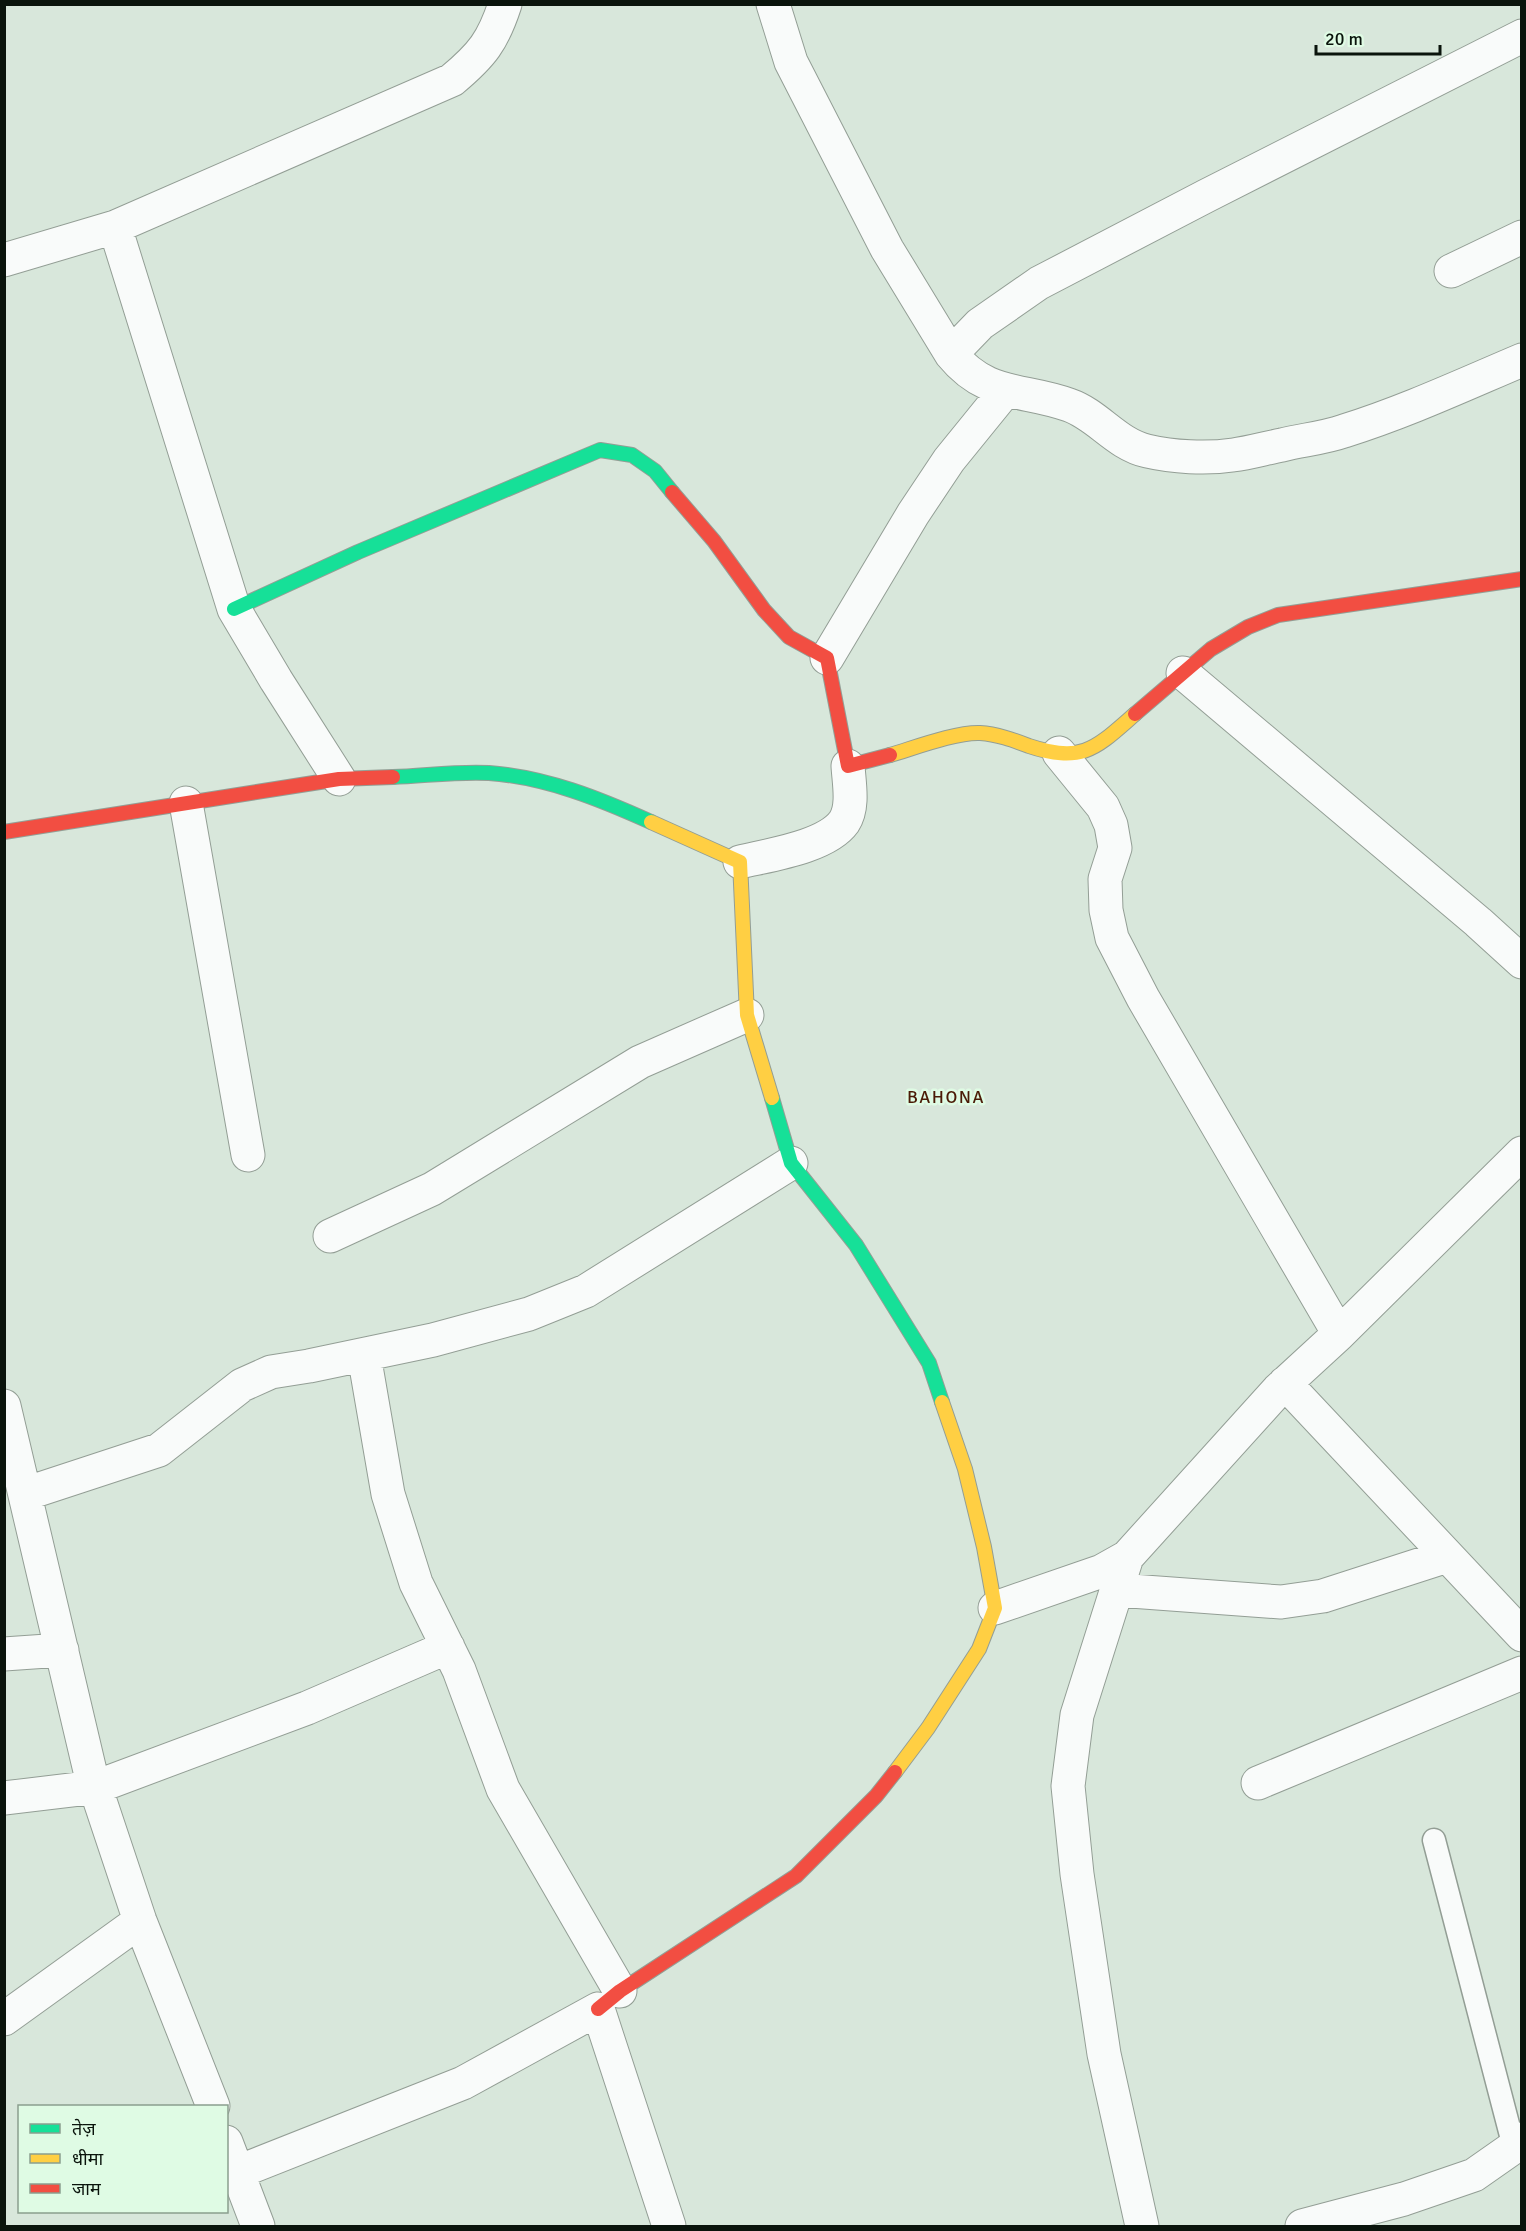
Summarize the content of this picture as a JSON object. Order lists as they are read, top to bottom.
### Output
{
  "districts": ["BAHONA"],
  "legend": ["तेज़", "धीमा", "जाम"],
  "scale_bar": "20 m"
}
